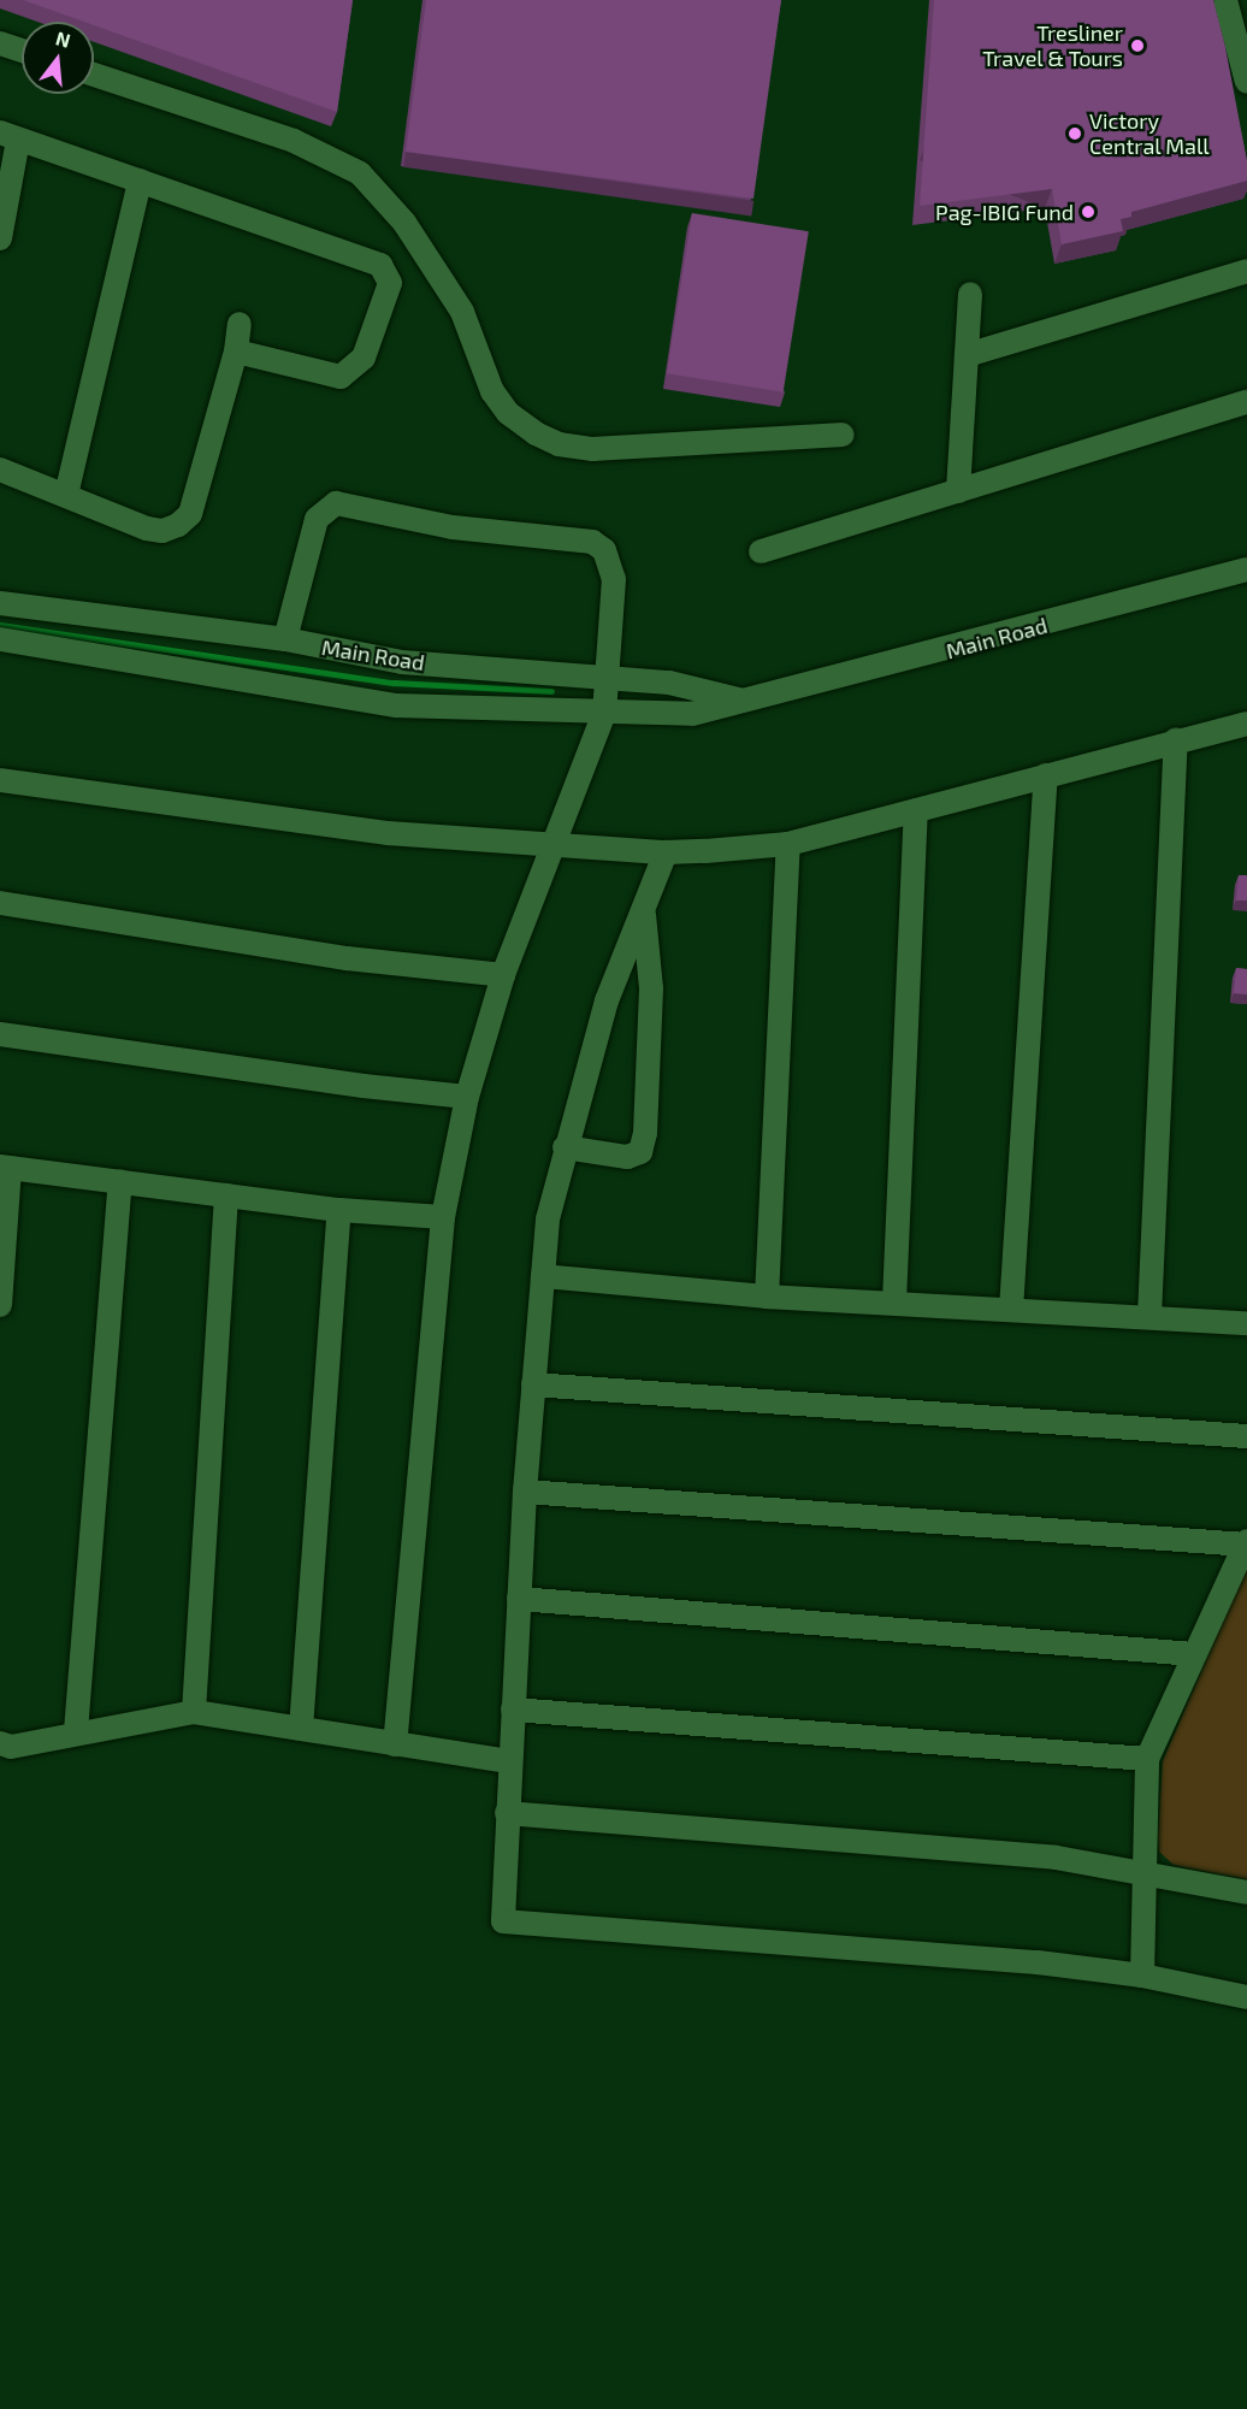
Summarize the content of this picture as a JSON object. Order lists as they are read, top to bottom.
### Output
{
  "streets": {
    "street": ["Main Road"]
  },
  "places": ["Tresliner Travel & Tours", "Victory Central Mall", "Pag-IBIG Fund"],
  "north": "top"
}
